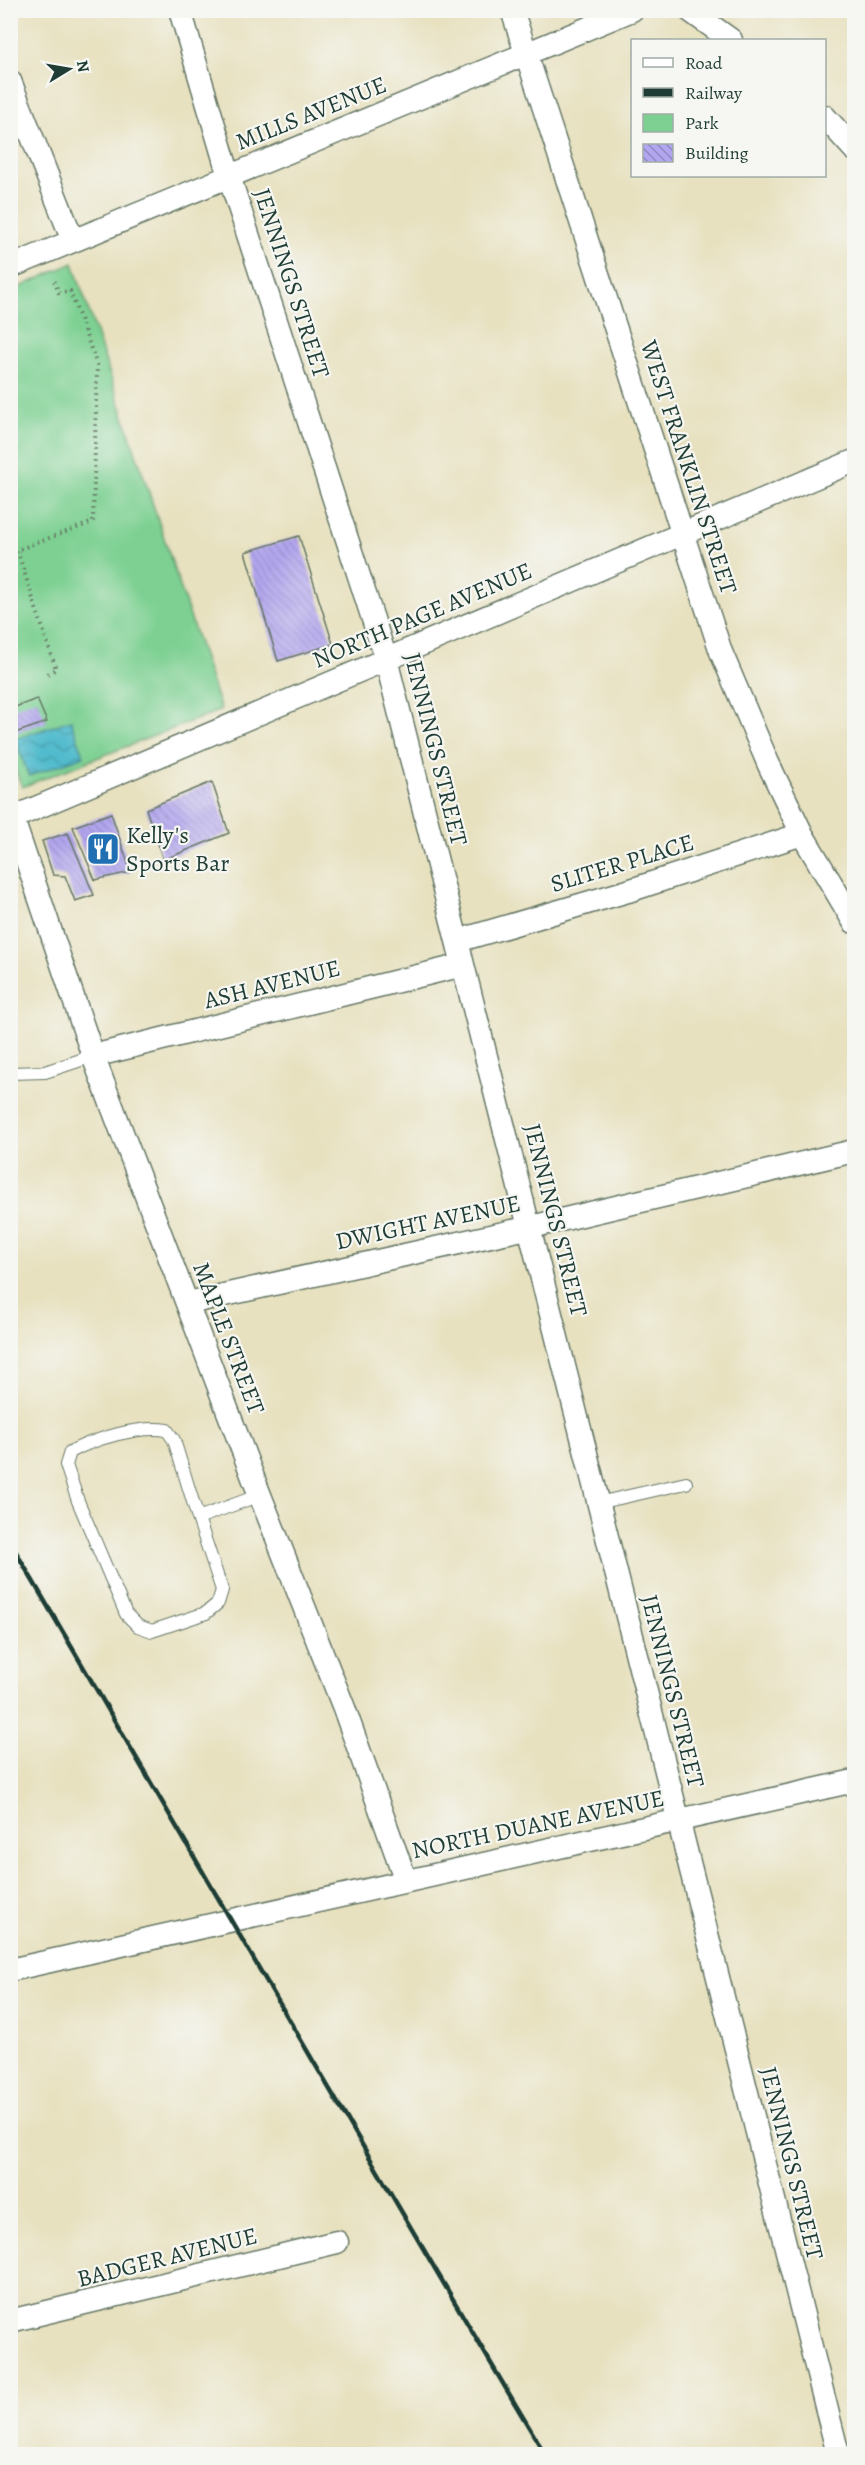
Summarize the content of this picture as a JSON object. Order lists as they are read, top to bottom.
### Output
{
  "streets": {
    "street": [
      "MILLS AVENUE",
      "JENNINGS STREET",
      "WEST FRANKLIN STREET",
      "NORTH PAGE AVENUE",
      "SLITER PLACE",
      "ASH AVENUE",
      "DWIGHT AVENUE",
      "MAPLE STREET",
      "NORTH DUANE AVENUE",
      "BADGER AVENUE"
    ]
  },
  "crossings": [
    ["MILLS AVENUE", "JENNINGS STREET"],
    ["MILLS AVENUE", "WEST FRANKLIN STREET"],
    ["JENNINGS STREET", "NORTH PAGE AVENUE"],
    ["JENNINGS STREET", "SLITER PLACE"],
    ["JENNINGS STREET", "ASH AVENUE"],
    ["JENNINGS STREET", "DWIGHT AVENUE"],
    ["JENNINGS STREET", "NORTH DUANE AVENUE"],
    ["WEST FRANKLIN STREET", "NORTH PAGE AVENUE"],
    ["WEST FRANKLIN STREET", "SLITER PLACE"],
    ["NORTH PAGE AVENUE", "MAPLE STREET"],
    ["ASH AVENUE", "MAPLE STREET"],
    ["DWIGHT AVENUE", "MAPLE STREET"],
    ["MAPLE STREET", "NORTH DUANE AVENUE"]
  ],
  "places": {
    "restaurant": ["Kelly's Sports Bar"]
  },
  "legend": [
    "Road",
    "Railway",
    "Park",
    "Building"
  ],
  "north": "right"
}
